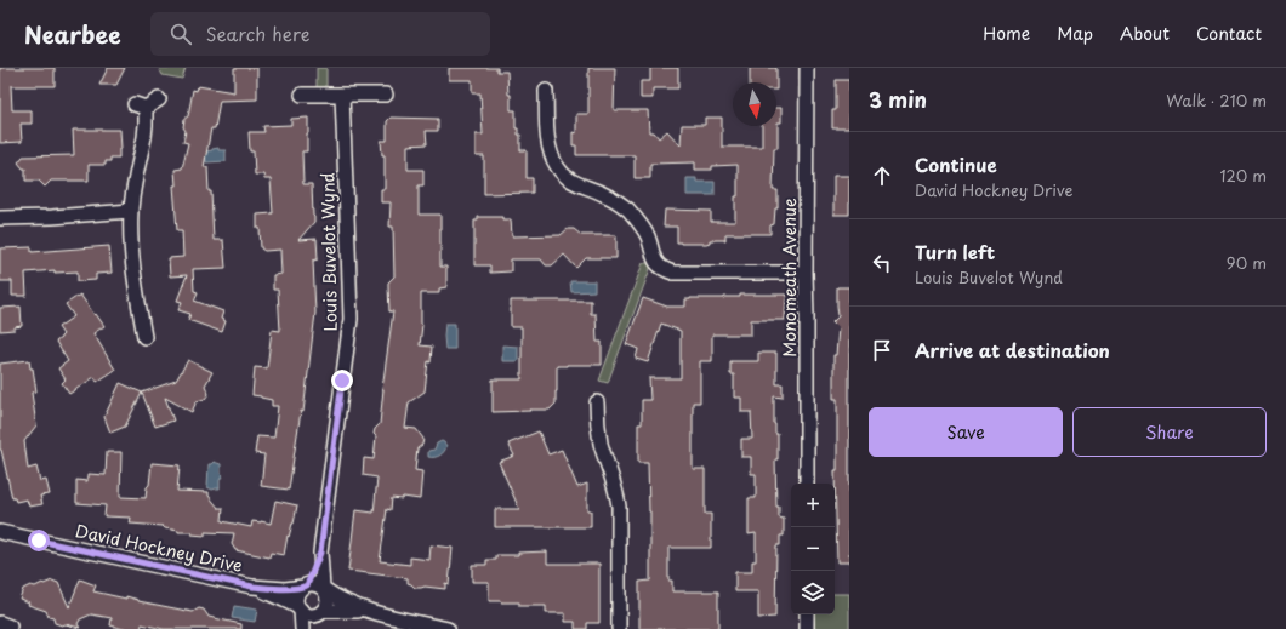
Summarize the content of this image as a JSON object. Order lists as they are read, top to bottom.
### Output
{
  "streets": {
    "street": ["Louis Buvelot Wynd", "Monomeath Avenue", "David Hockney Drive"]
  },
  "crossings": [
    ["Louis Buvelot Wynd", "David Hockney Drive"]
  ],
  "north": "bottom",
  "page": {
    "header": "Nearbee",
    "search": "Search here",
    "nav": [
      "Home",
      "Map",
      "About",
      "Contact"
    ],
    "heading": ["3 min", "Walk · 210 m"],
    "list": [
      ["Continue", "David Hockney Drive", "120 m"],
      ["Turn left", "Louis Buvelot Wynd", "90 m"],
      "Arrive at destination"
    ],
    "buttons": ["Save", "Share"],
    "map_buttons": ["+", "−"]
  }
}
